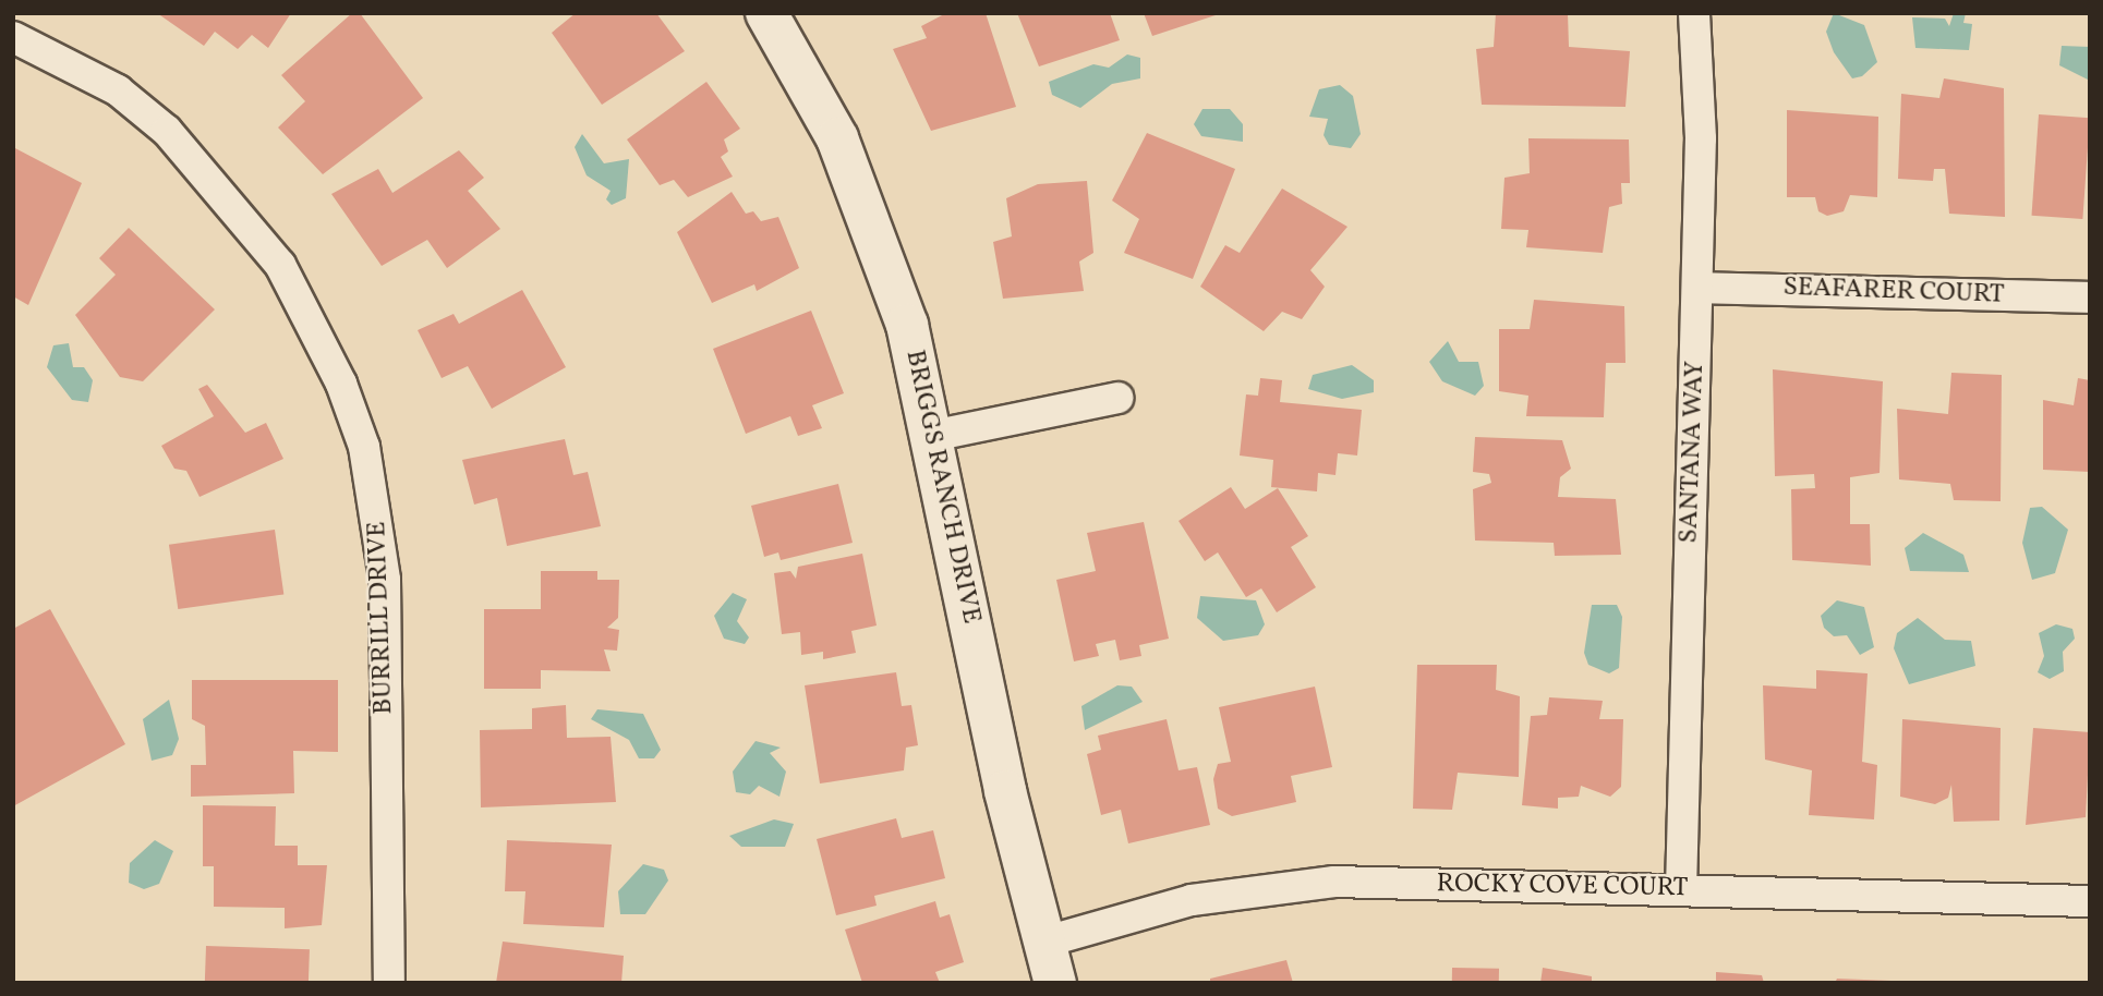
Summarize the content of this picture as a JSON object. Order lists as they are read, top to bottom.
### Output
{
  "streets": {
    "street": [
      "SEAFARER COURT",
      "SANTANA WAY",
      "BRIGGS RANCH DRIVE",
      "BURRILL DRIVE",
      "ROCKY COVE COURT"
    ]
  },
  "crossings": [
    ["SEAFARER COURT", "SANTANA WAY"],
    ["SANTANA WAY", "ROCKY COVE COURT"],
    ["BRIGGS RANCH DRIVE", "ROCKY COVE COURT"]
  ]
}
